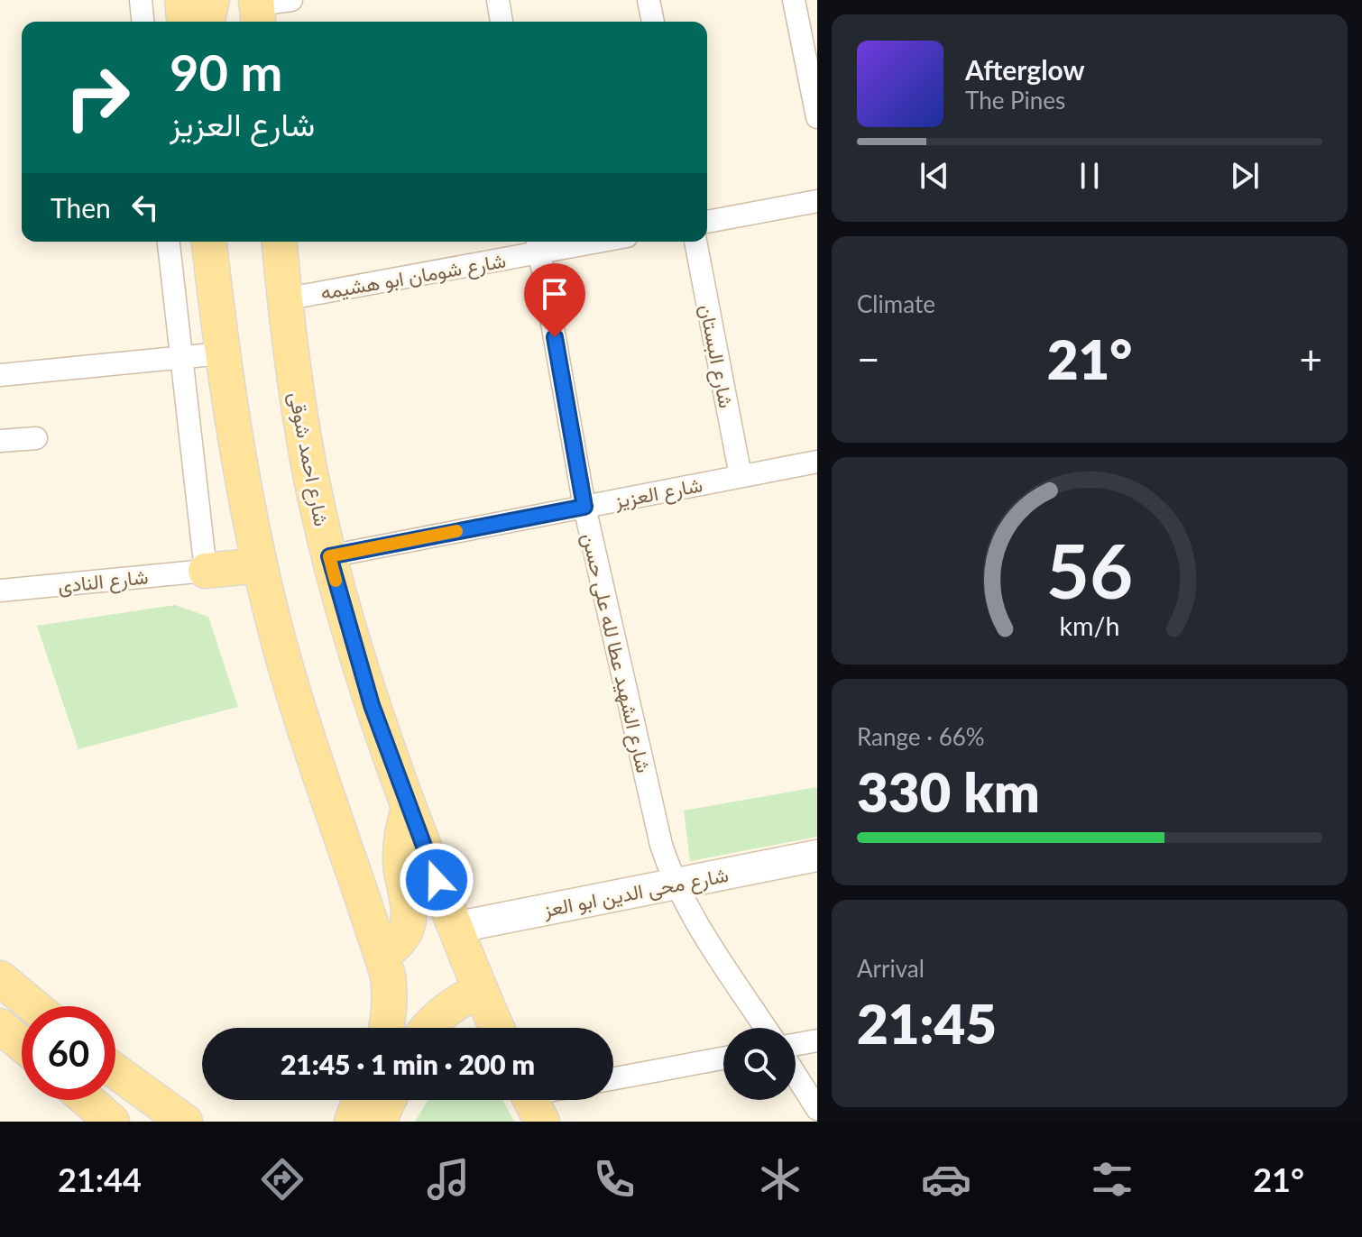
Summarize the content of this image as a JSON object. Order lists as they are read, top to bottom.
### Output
{
  "streets": {
    "main road": ["شارع احمد شوقى", "شارع محى الدين ابو العز"],
    "street": [
      "شارع شومان ابو هشيمه",
      "شارع البستان",
      "شارع العزيز",
      "شارع النادى",
      "شارع الشهيد عطا لله على حسن"
    ]
  },
  "crossings": [
    ["شارع شومان ابو هشيمه", "شارع احمد شوقى"],
    ["شارع شومان ابو هشيمه", "شارع الشهيد عطا لله على حسن"],
    ["شارع البستان", "شارع العزيز"],
    ["شارع احمد شوقى", "شارع العزيز"],
    ["شارع احمد شوقى", "شارع محى الدين ابو العز"],
    ["شارع العزيز", "شارع الشهيد عطا لله على حسن"],
    ["شارع الشهيد عطا لله على حسن", "شارع محى الدين ابو العز"]
  ],
  "page": {
    "turn": ["90 m", "شارع العزيز"],
    "song": ["Afterglow", "The Pines"],
    "then": "Then",
    "tile": [
      "Climate",
      ["Range · 66%", "330 km"],
      ["Arrival", "21:45"]
    ],
    "heat": ["−", "21°", "+"],
    "limit": "60",
    "trip": "21:45 · 1 min · 200 m",
    "tabs": ["21:44", "21°"],
    "gauge": ["56", "km/h"]
  }
}
